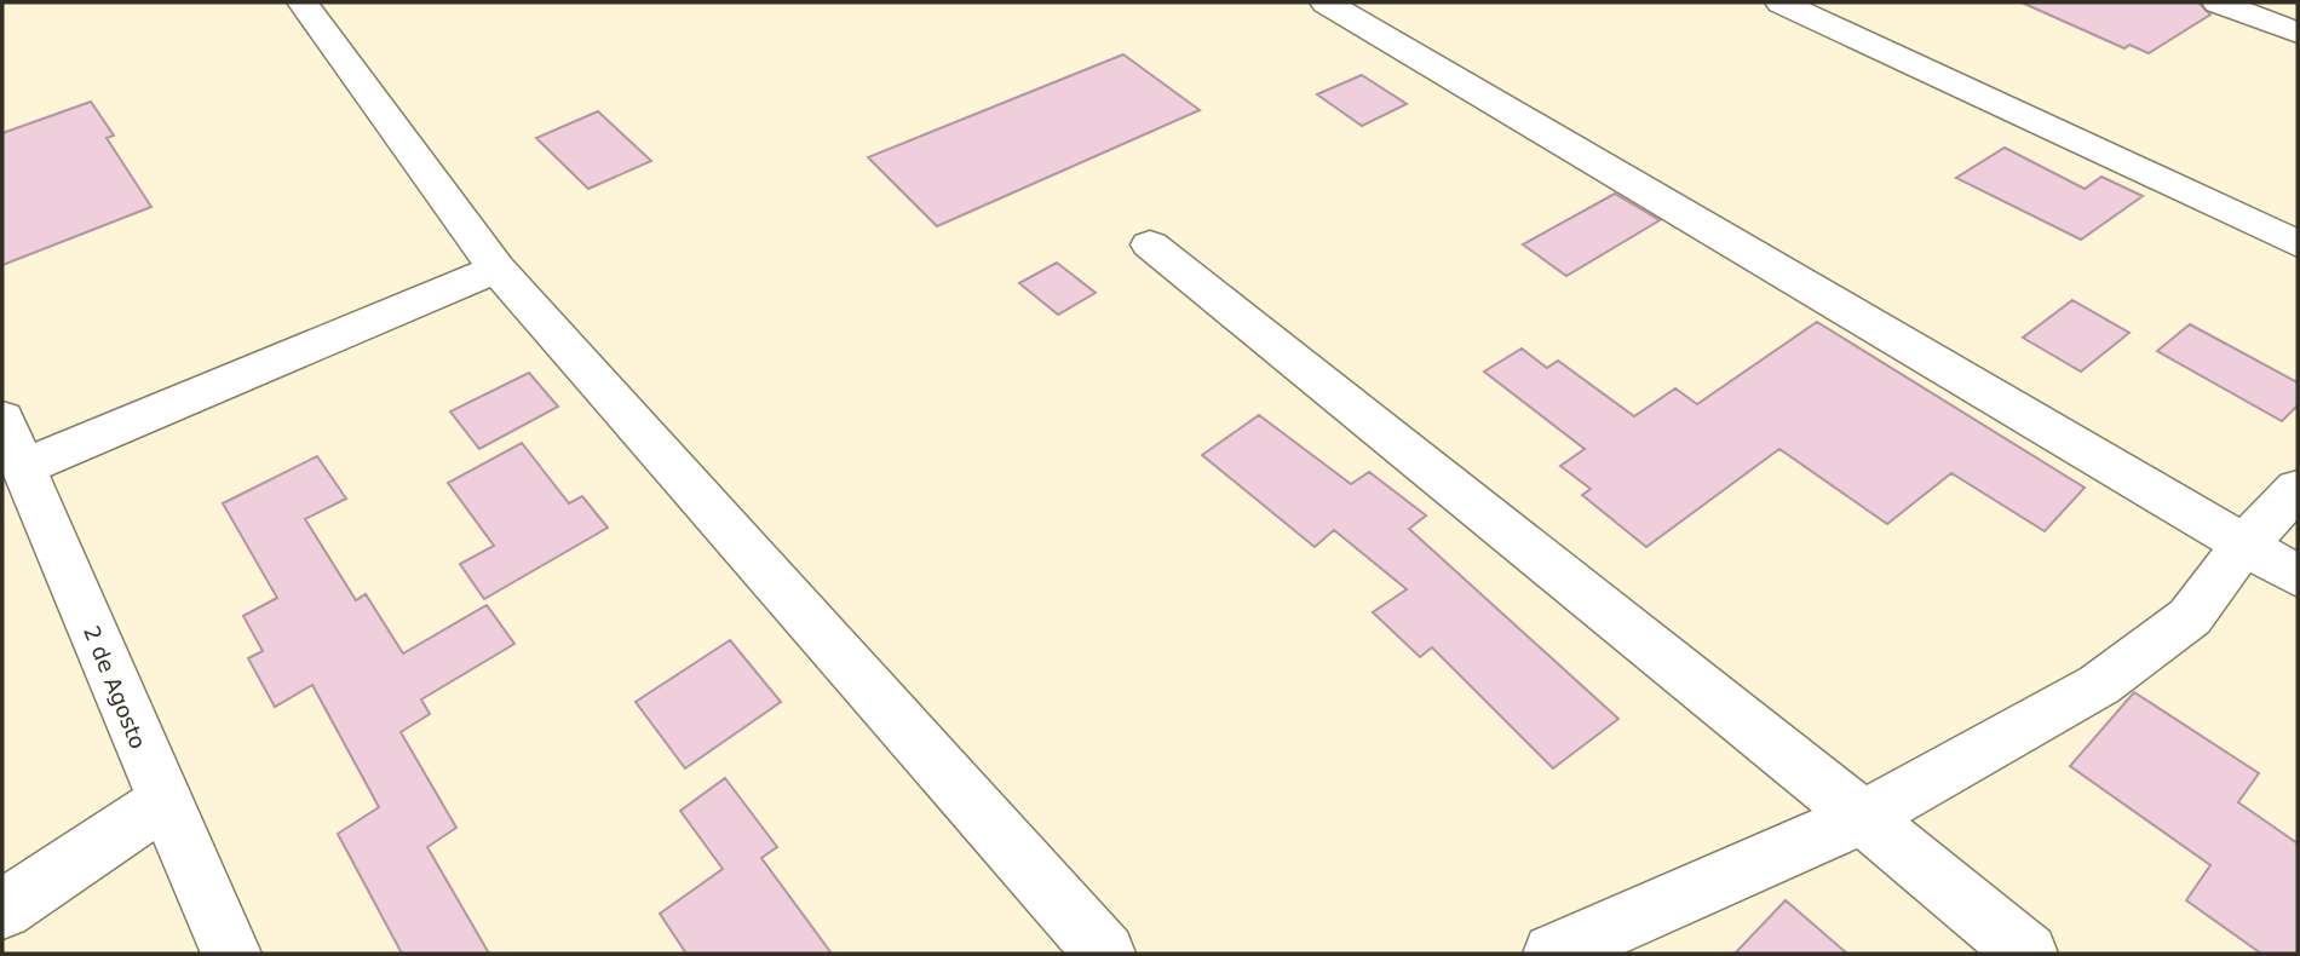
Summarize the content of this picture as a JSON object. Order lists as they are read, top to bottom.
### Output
{
  "streets": {
    "street": ["2 de Agosto"]
  }
}
